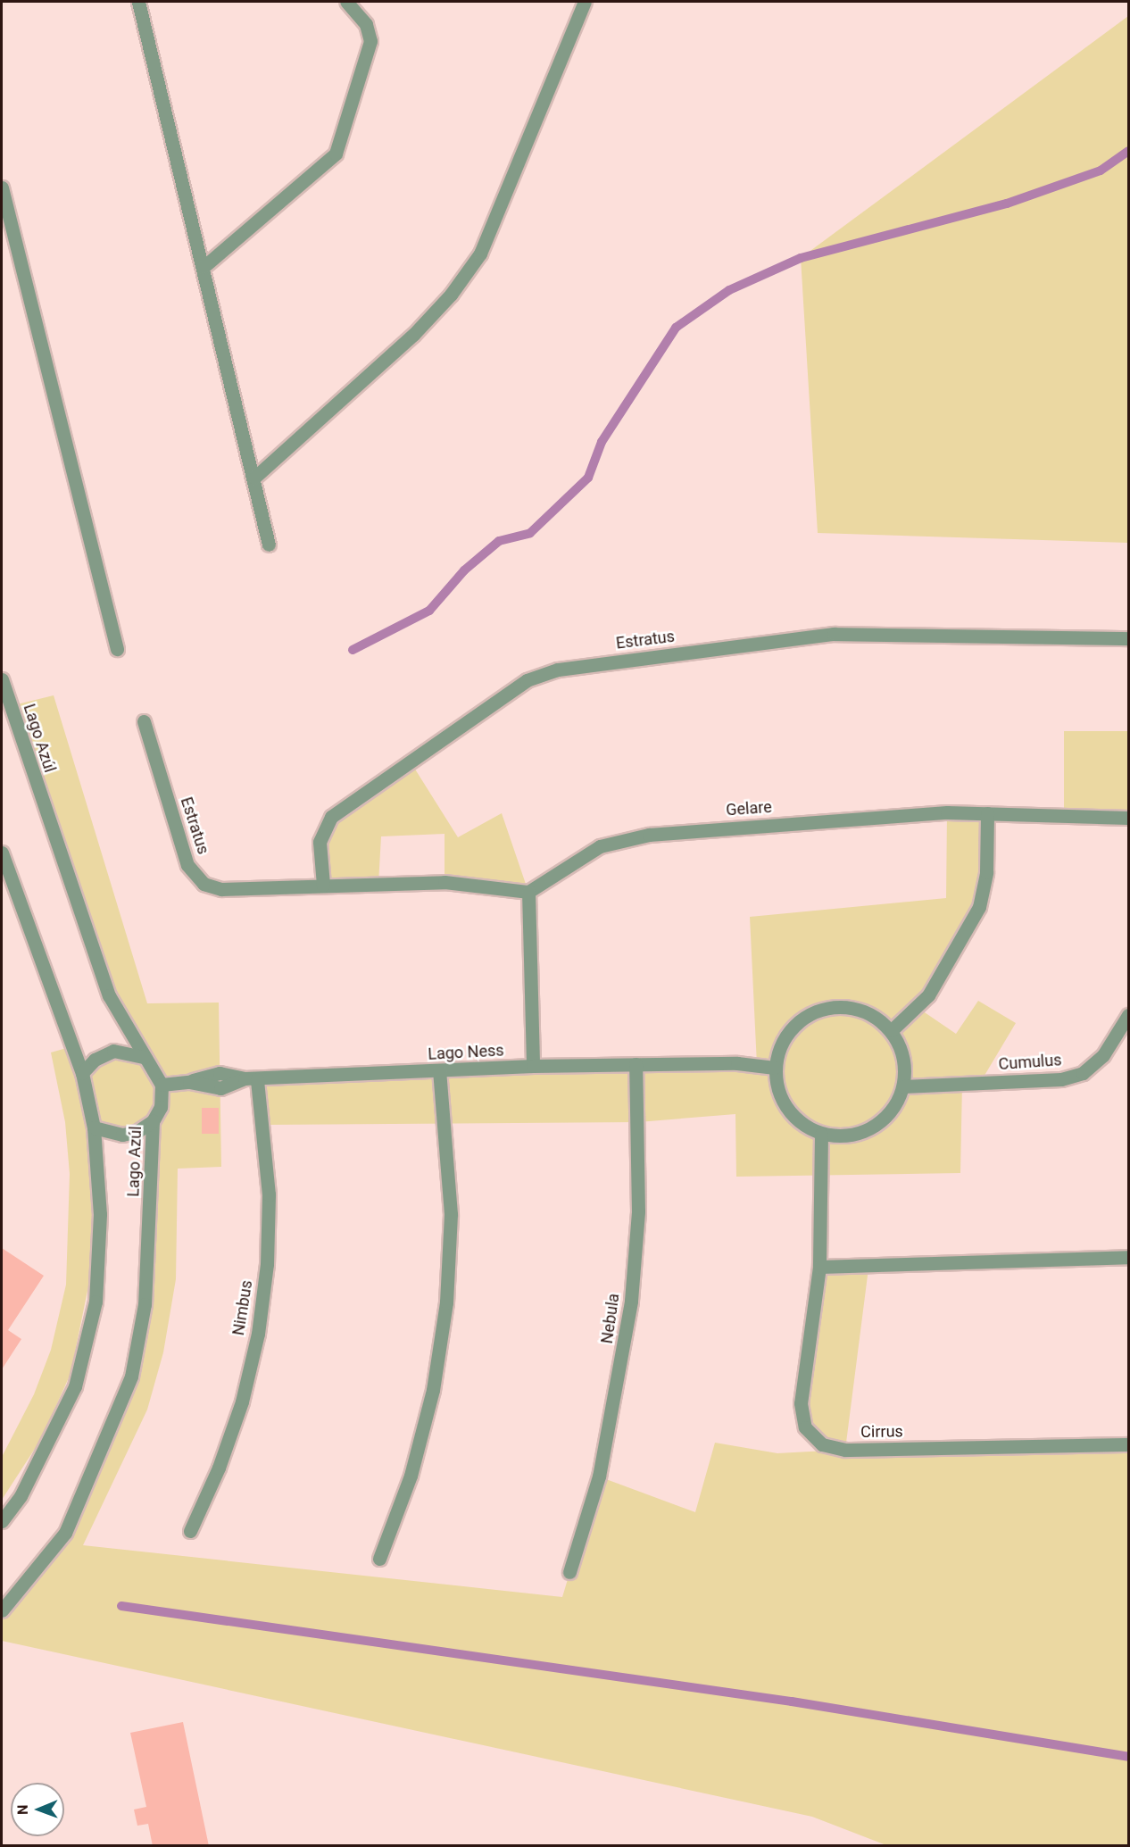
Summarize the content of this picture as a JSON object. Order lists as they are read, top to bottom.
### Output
{
  "streets": {
    "street": [
      "Estratus",
      "Lago Azúl",
      "Gelare",
      "Lago Ness",
      "Cumulus",
      "Nimbus",
      "Nebula",
      "Cirrus"
    ]
  },
  "crossings": [
    ["Estratus", "Gelare"],
    ["Lago Azúl", "Lago Ness"],
    ["Lago Ness", "Cumulus"],
    ["Lago Ness", "Nimbus"],
    ["Lago Ness", "Nebula"],
    ["Lago Ness", "Cirrus"],
    ["Cumulus", "Cirrus"]
  ],
  "north": "left"
}
